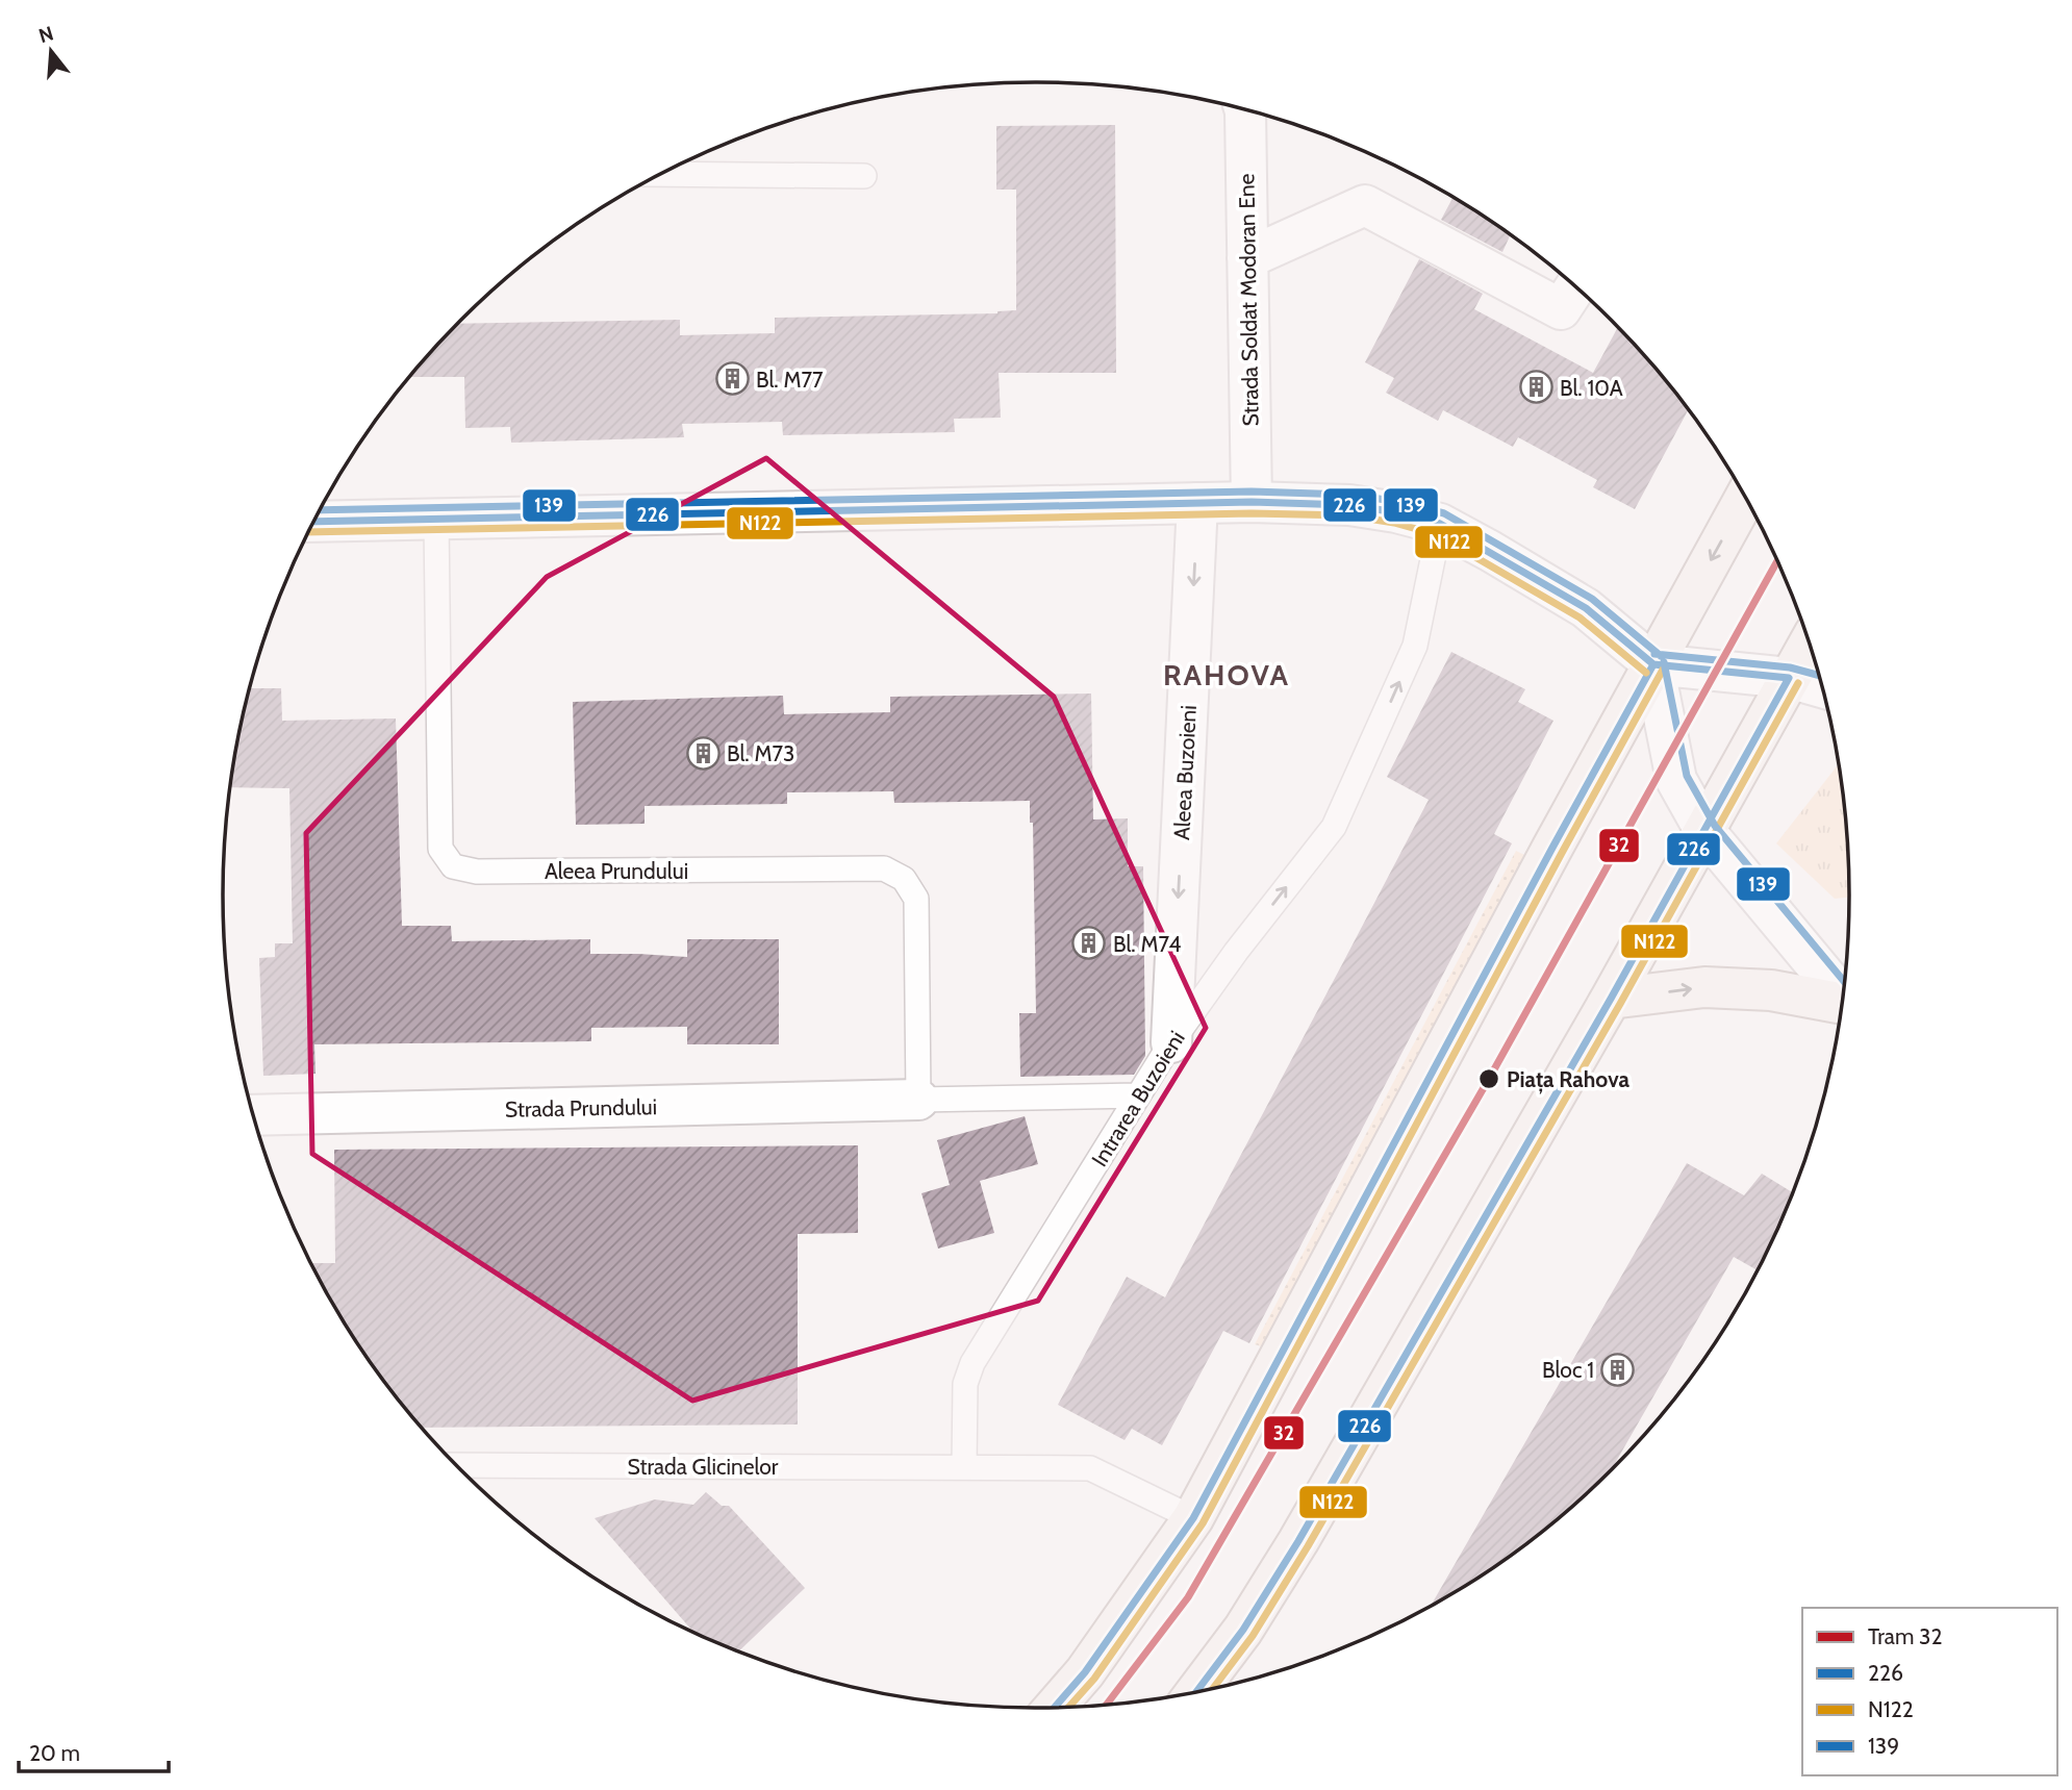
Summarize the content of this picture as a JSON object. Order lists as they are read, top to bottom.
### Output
{
  "streets": {
    "street": ["Strada Soldat Modoran Ene", "Aleea Buzoieni", "Strada Prundului"],
    "lane": ["Aleea Prundului", "Intrarea Buzoieni", "Strada Glicinelor"]
  },
  "crossings": [
    ["Aleea Buzoieni", "Intrarea Buzoieni"],
    ["Aleea Prundului", "Strada Prundului"],
    ["Intrarea Buzoieni", "Strada Glicinelor"]
  ],
  "one_way": ["Aleea Buzoieni", "Intrarea Buzoieni"],
  "districts": ["RAHOVA"],
  "places": {
    "building": [
      "Bl. M77",
      "Bl. 10A",
      "Bl. M73",
      "Bl. M74",
      "Bloc 1"
    ],
    "other": ["Piața Rahova"]
  },
  "lines": [
    "transit line 139",
    "transit line 226",
    "transit line N122",
    "tram line 32"
  ],
  "legend": [
    "Tram 32",
    "226",
    "N122",
    "139"
  ],
  "scale_bar": "20 m",
  "north": "top"
}
